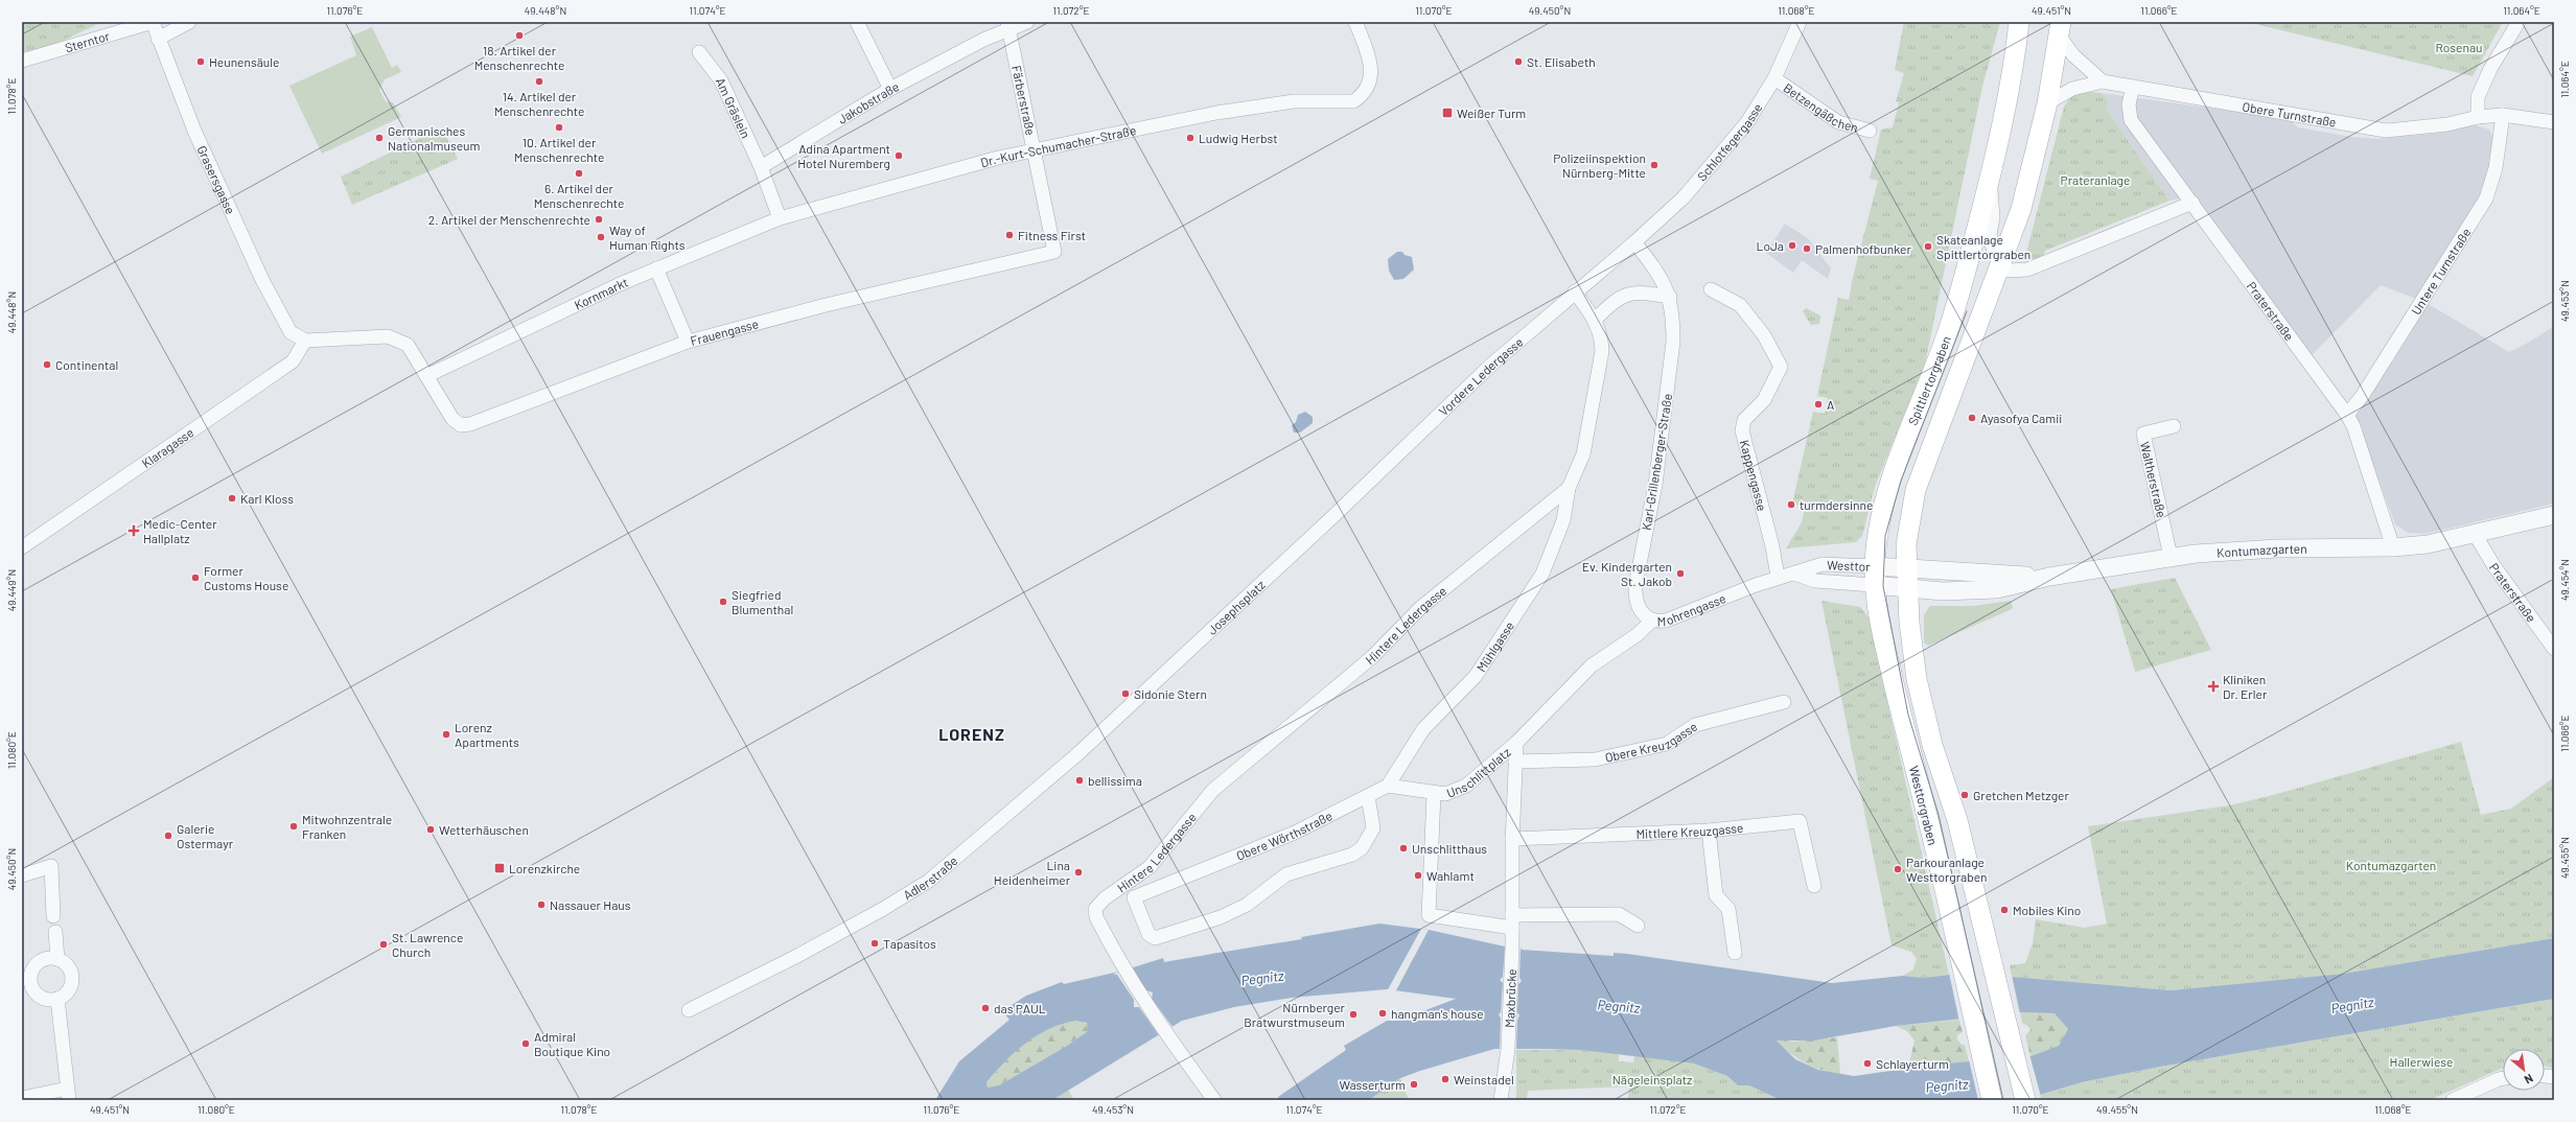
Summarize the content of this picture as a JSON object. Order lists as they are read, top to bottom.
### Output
{
  "streets": {
    "main road": ["Spittlertorgraben", "Westtorgraben"],
    "street": [
      "Sterntor",
      "Färberstraße",
      "Jakobstraße",
      "Betzengäßchen",
      "Am Gräslein",
      "Obere Turnstraße",
      "Schlotfegergasse",
      "Dr.-Kurt-Schumacher-Straße",
      "Grasersgasse",
      "Untere Turnstraße",
      "Kornmarkt",
      "Praterstraße",
      "Frauengasse",
      "Vordere Ledergasse",
      "Klaragasse",
      "Karl-Grillenberger-Straße",
      "Kappengasse",
      "Waltherstraße",
      "Kontumazgarten",
      "Westtor",
      "Josephsplatz",
      "Mohrengasse",
      "Hintere Ledergasse",
      "Mühlgasse",
      "Obere Kreuzgasse",
      "Unschlittplatz",
      "Mittlere Kreuzgasse",
      "Obere Wörthstraße",
      "Adlerstraße",
      "Maxbrücke"
    ]
  },
  "crossings": [
    ["Sterntor", "Grasersgasse"],
    ["Färberstraße", "Jakobstraße"],
    ["Färberstraße", "Dr.-Kurt-Schumacher-Straße"],
    ["Färberstraße", "Frauengasse"],
    ["Jakobstraße", "Am Gräslein"],
    ["Betzengäßchen", "Schlotfegergasse"],
    ["Obere Turnstraße", "Untere Turnstraße"],
    ["Obere Turnstraße", "Praterstraße"],
    ["Obere Turnstraße", "Spittlertorgraben"],
    ["Schlotfegergasse", "Vordere Ledergasse"],
    ["Schlotfegergasse", "Karl-Grillenberger-Straße"],
    ["Dr.-Kurt-Schumacher-Straße", "Kornmarkt"],
    ["Grasersgasse", "Klaragasse"],
    ["Untere Turnstraße", "Praterstraße"],
    ["Kornmarkt", "Frauengasse"],
    ["Praterstraße", "Kontumazgarten"],
    ["Vordere Ledergasse", "Karl-Grillenberger-Straße"],
    ["Vordere Ledergasse", "Josephsplatz"],
    ["Vordere Ledergasse", "Hintere Ledergasse"],
    ["Spittlertorgraben", "Kontumazgarten"],
    ["Spittlertorgraben", "Westtor"],
    ["Spittlertorgraben", "Westtorgraben"],
    ["Karl-Grillenberger-Straße", "Mohrengasse"],
    ["Kappengasse", "Westtor"],
    ["Kappengasse", "Mohrengasse"],
    ["Waltherstraße", "Kontumazgarten"],
    ["Kontumazgarten", "Westtor"],
    ["Kontumazgarten", "Westtorgraben"],
    ["Westtor", "Mohrengasse"],
    ["Westtor", "Westtorgraben"],
    ["Josephsplatz", "Adlerstraße"],
    ["Mohrengasse", "Unschlittplatz"],
    ["Hintere Ledergasse", "Mühlgasse"],
    ["Mühlgasse", "Obere Wörthstraße"],
    ["Obere Kreuzgasse", "Unschlittplatz"],
    ["Unschlittplatz", "Mittlere Kreuzgasse"],
    ["Unschlittplatz", "Maxbrücke"]
  ],
  "districts": ["LORENZ"],
  "water": ["Pegnitz"],
  "parks": [
    "Rosenau",
    "Prateranlage",
    "Kontumazgarten",
    "Hallerwiese",
    "Nägeleinsplatz"
  ],
  "places": {
    "other": [
      "18. Artikel der Menschenrechte",
      "Heunensäule",
      "St. Elisabeth",
      "14. Artikel der Menschenrechte",
      "10. Artikel der Menschenrechte",
      "Germanisches Nationalmuseum",
      "Ludwig Herbst",
      "Adina Apartment Hotel Nuremberg",
      "Polizeiinspektion Nürnberg-Mitte",
      "6. Artikel der Menschenrechte",
      "2. Artikel der Menschenrechte",
      "Fitness First",
      "Way of Human Rights",
      "LoJa",
      "Skateanlage Spittlertorgraben",
      "Palmenhofbunker",
      "Continental",
      "A",
      "Ayasofya Camii",
      "Karl Kloss",
      "turmdersinne",
      "Ev. Kindergarten St. Jakob",
      "Former Customs House",
      "Siegfried Blumenthal",
      "Sidonie Stern",
      "Lorenz Apartments",
      "bellissima",
      "Gretchen Metzger",
      "Mitwohnzentrale Franken",
      "Wetterhäuschen",
      "Galerie Ostermayr",
      "Unschlitthaus",
      "Parkouranlage Westtorgraben",
      "Lina Heidenheimer",
      "Wahlamt",
      "Nassauer Haus",
      "Mobiles Kino",
      "Tapasitos",
      "St. Lawrence Church",
      "das PAUL",
      "hangman's house",
      "Nürnberger Bratwurstmuseum",
      "Admiral Boutique Kino",
      "Schlayerturm",
      "Weinstadel",
      "Wasserturm"
    ],
    "transit": ["Weißer Turm", "Lorenzkirche"],
    "health": ["Medic-Center Hallplatz", "Kliniken Dr. Erler"]
  },
  "north": "bottom right",
  "coordinates": [
    "11.076°E",
    "49.448°N",
    "11.074°E",
    "11.072°E",
    "11.070°E",
    "49.450°N",
    "11.068°E",
    "49.451°N",
    "11.066°E",
    "11.064°E",
    "11.078°E",
    "49.453°N",
    "49.454°N",
    "49.449°N",
    "11.080°E",
    "49.455°N"
  ]
}
